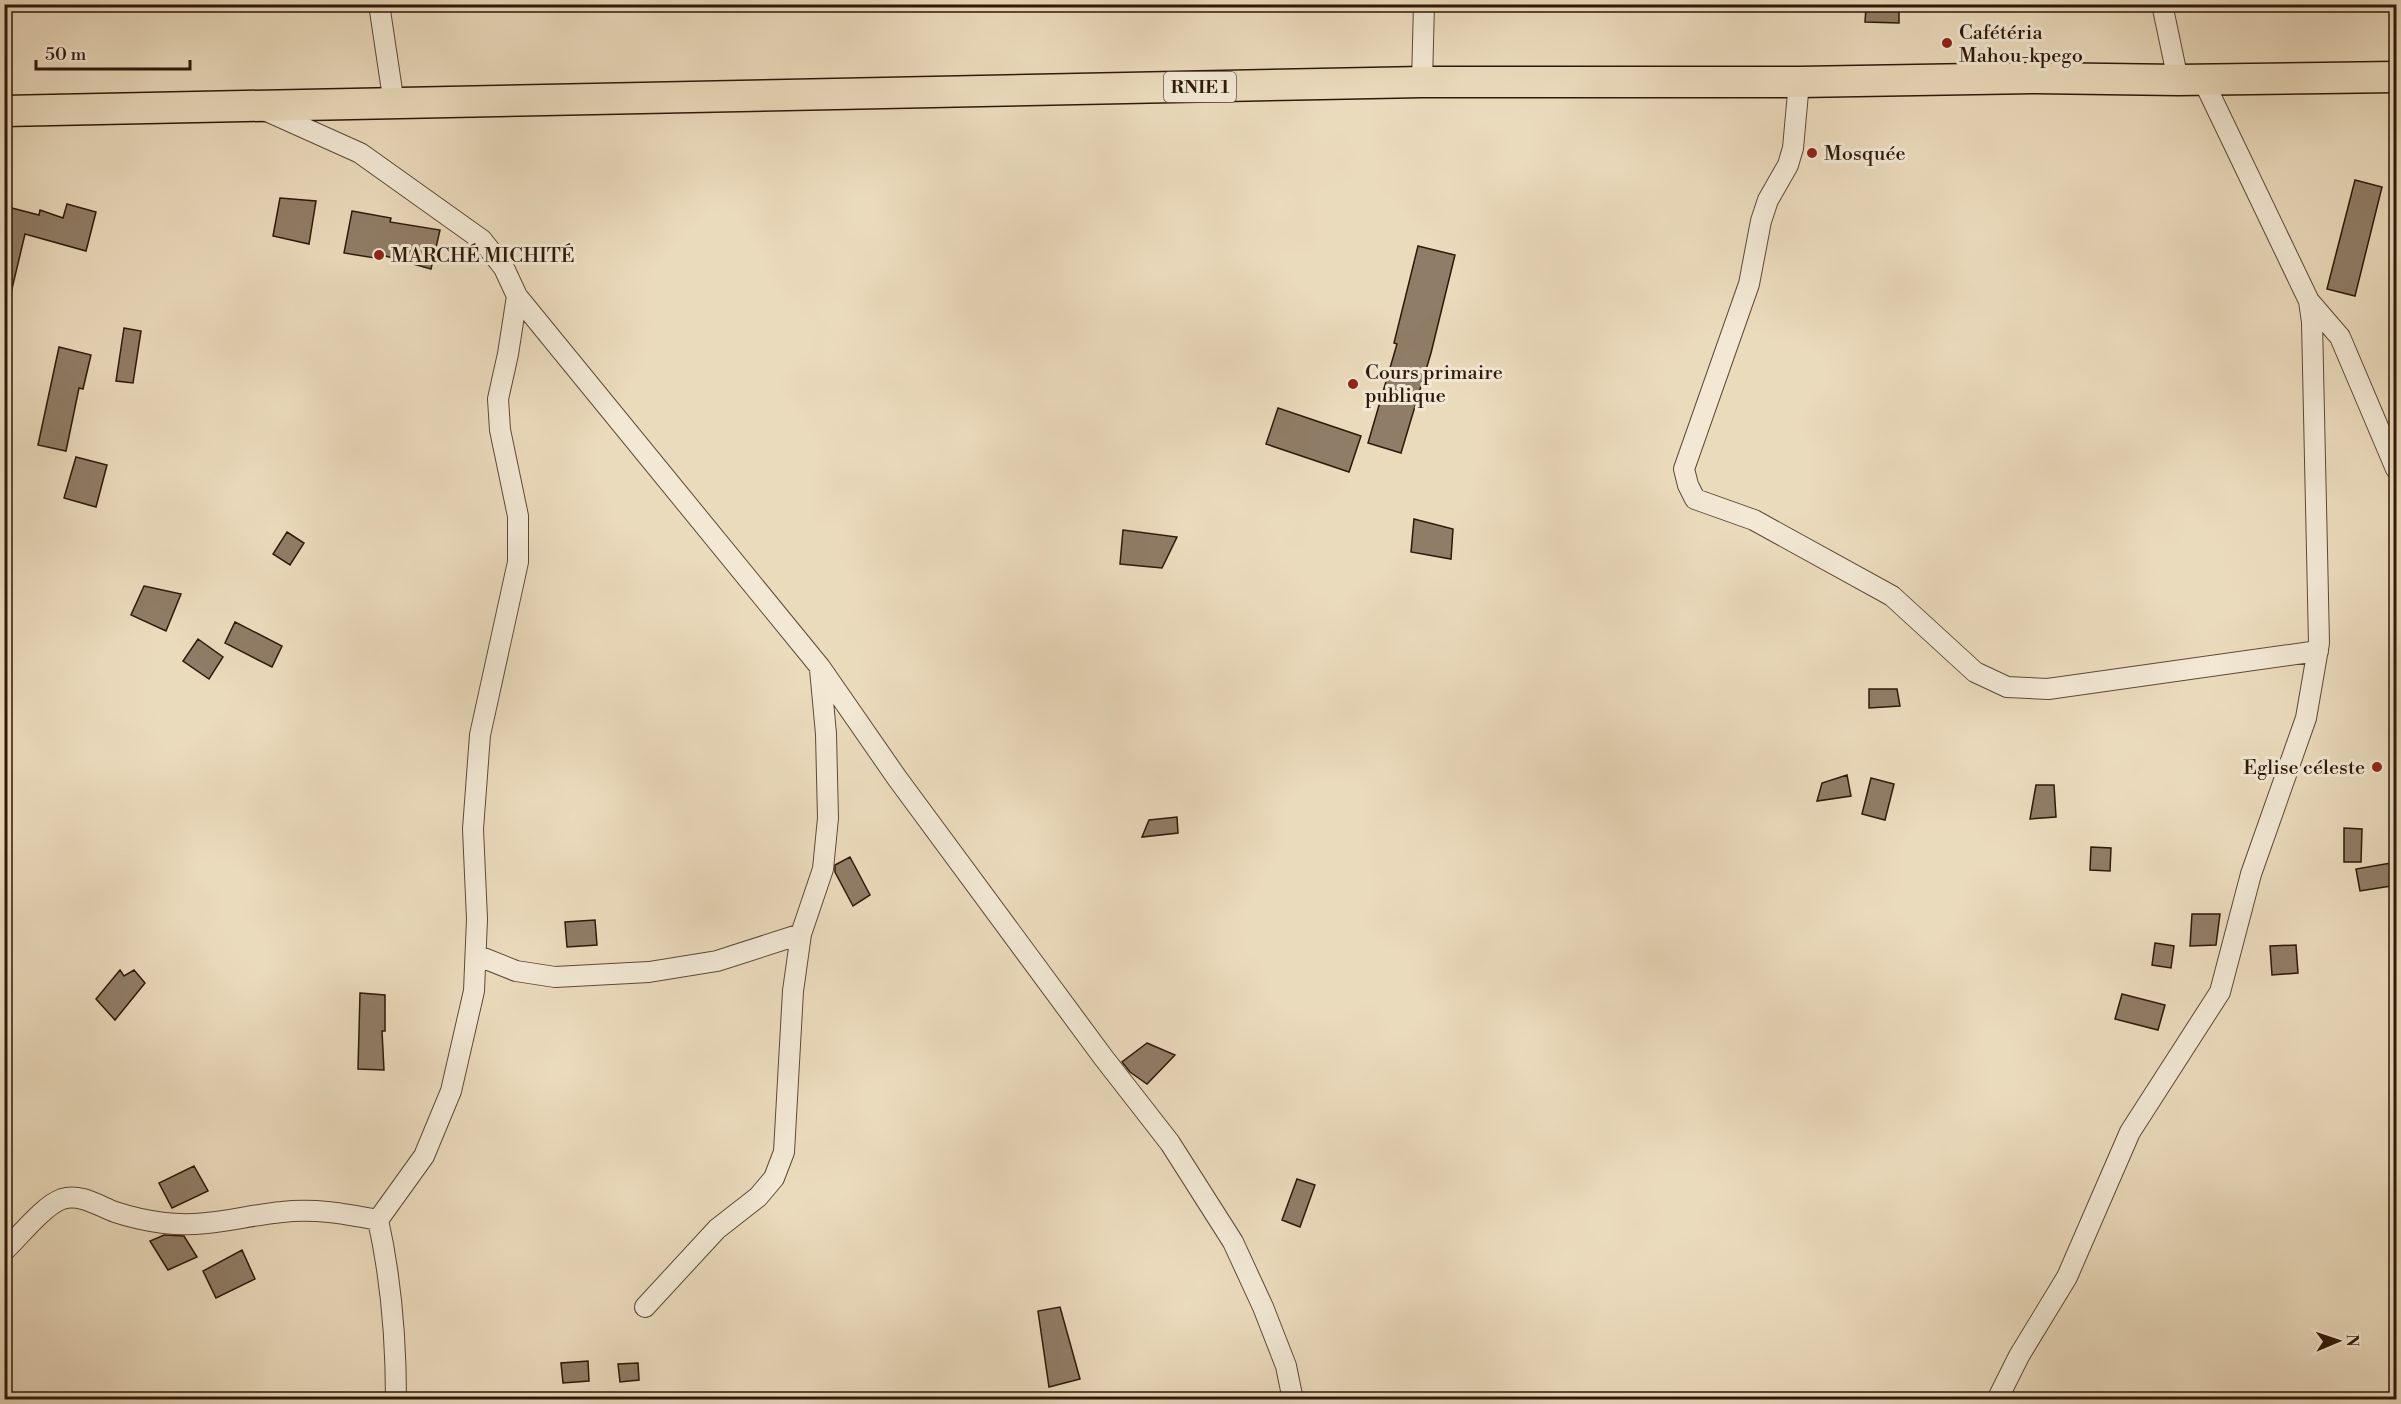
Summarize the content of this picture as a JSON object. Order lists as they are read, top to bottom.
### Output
{
  "streets": {
    "highway": ["RNIE 1"]
  },
  "places": [
    "Cafétéria Mahou-kpego",
    "Mosquée",
    "MARCHÉ MICHITÉ",
    "Cours primaire publique",
    "Eglise céleste"
  ],
  "scale_bar": "50 m",
  "north": "right"
}
